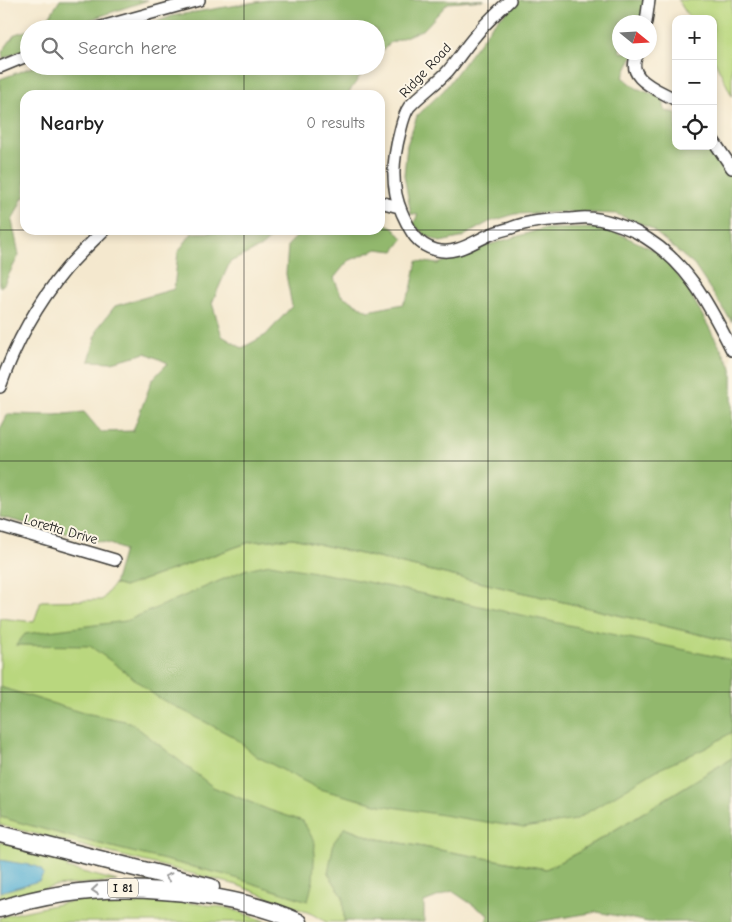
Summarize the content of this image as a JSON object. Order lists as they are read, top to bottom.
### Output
{
  "streets": {
    "highway": ["I 81"],
    "street": ["Ridge Road", "Loretta Drive"]
  },
  "north": "right",
  "page": {
    "map_buttons": ["+", "−"],
    "search": "Search here",
    "heading": ["Nearby", "0 results"]
  }
}
